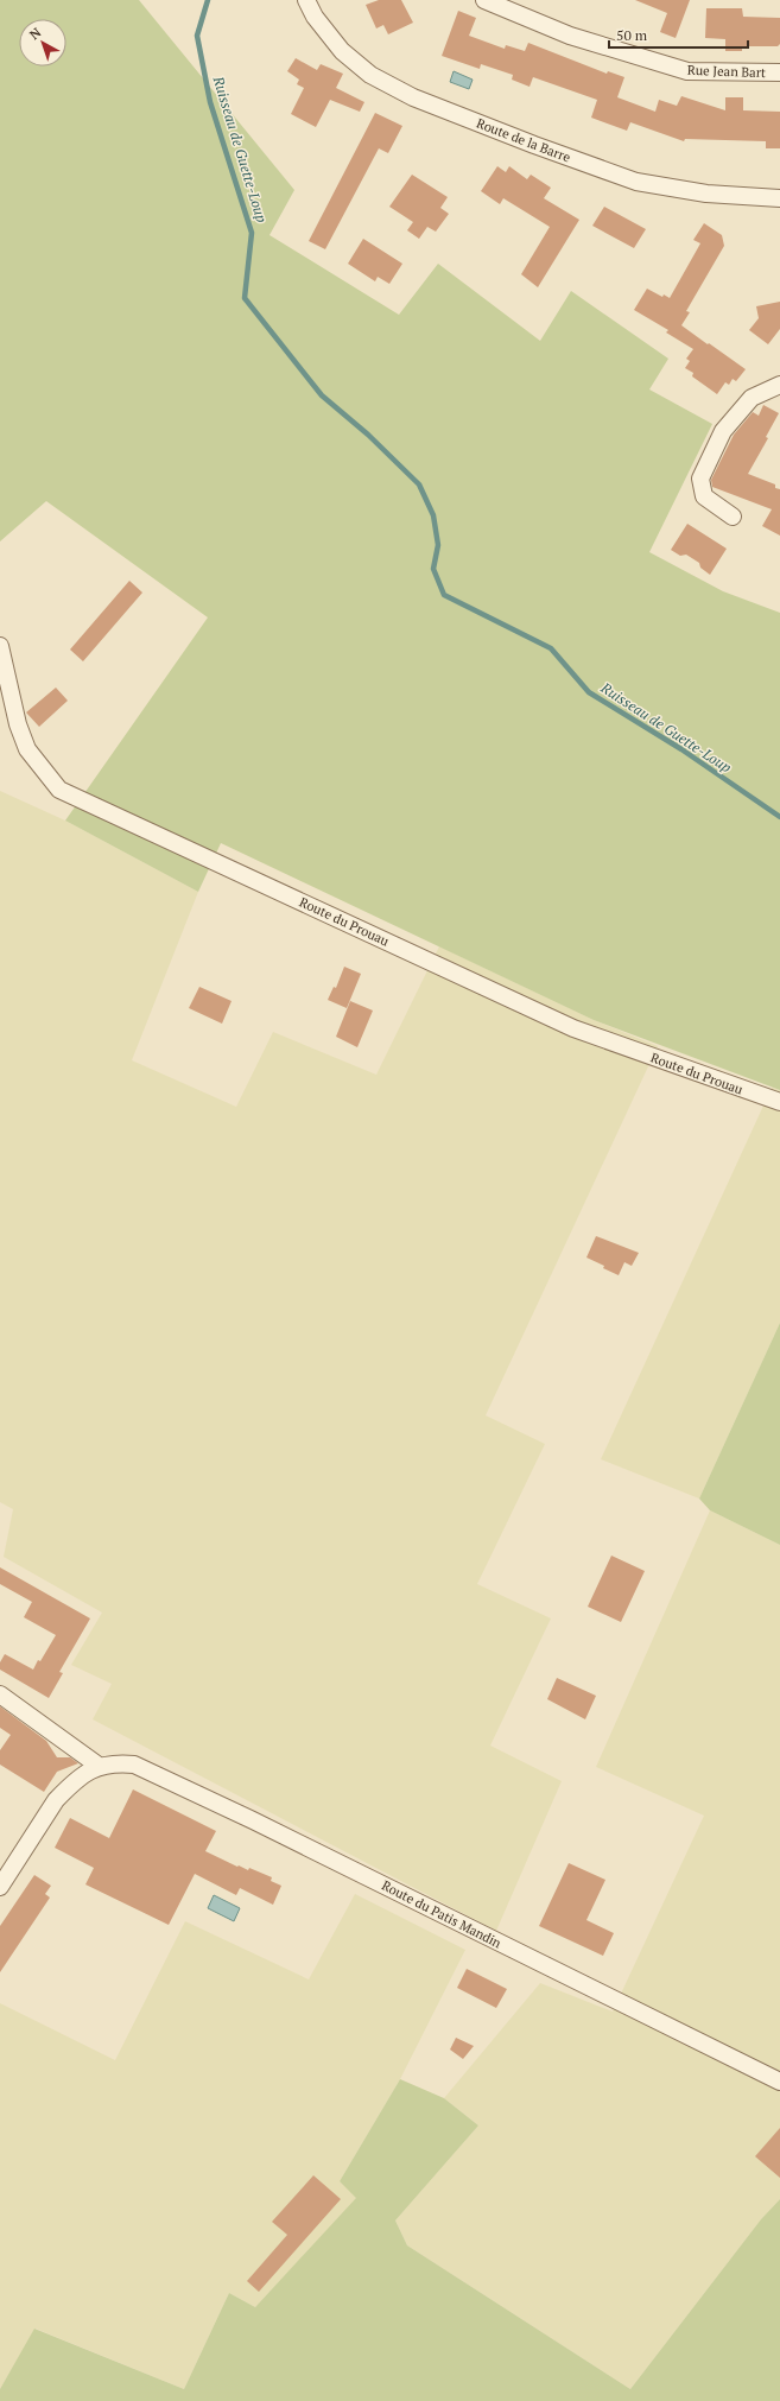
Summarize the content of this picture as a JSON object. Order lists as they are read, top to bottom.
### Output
{
  "streets": {
    "street": [
      "Rue Jean Bart",
      "Route de la Barre",
      "Route du Prouau",
      "Route du Patis Mandin"
    ]
  },
  "water": ["Ruisseau de Guette-Loup"],
  "scale_bar": "50 m",
  "north": "top left"
}
